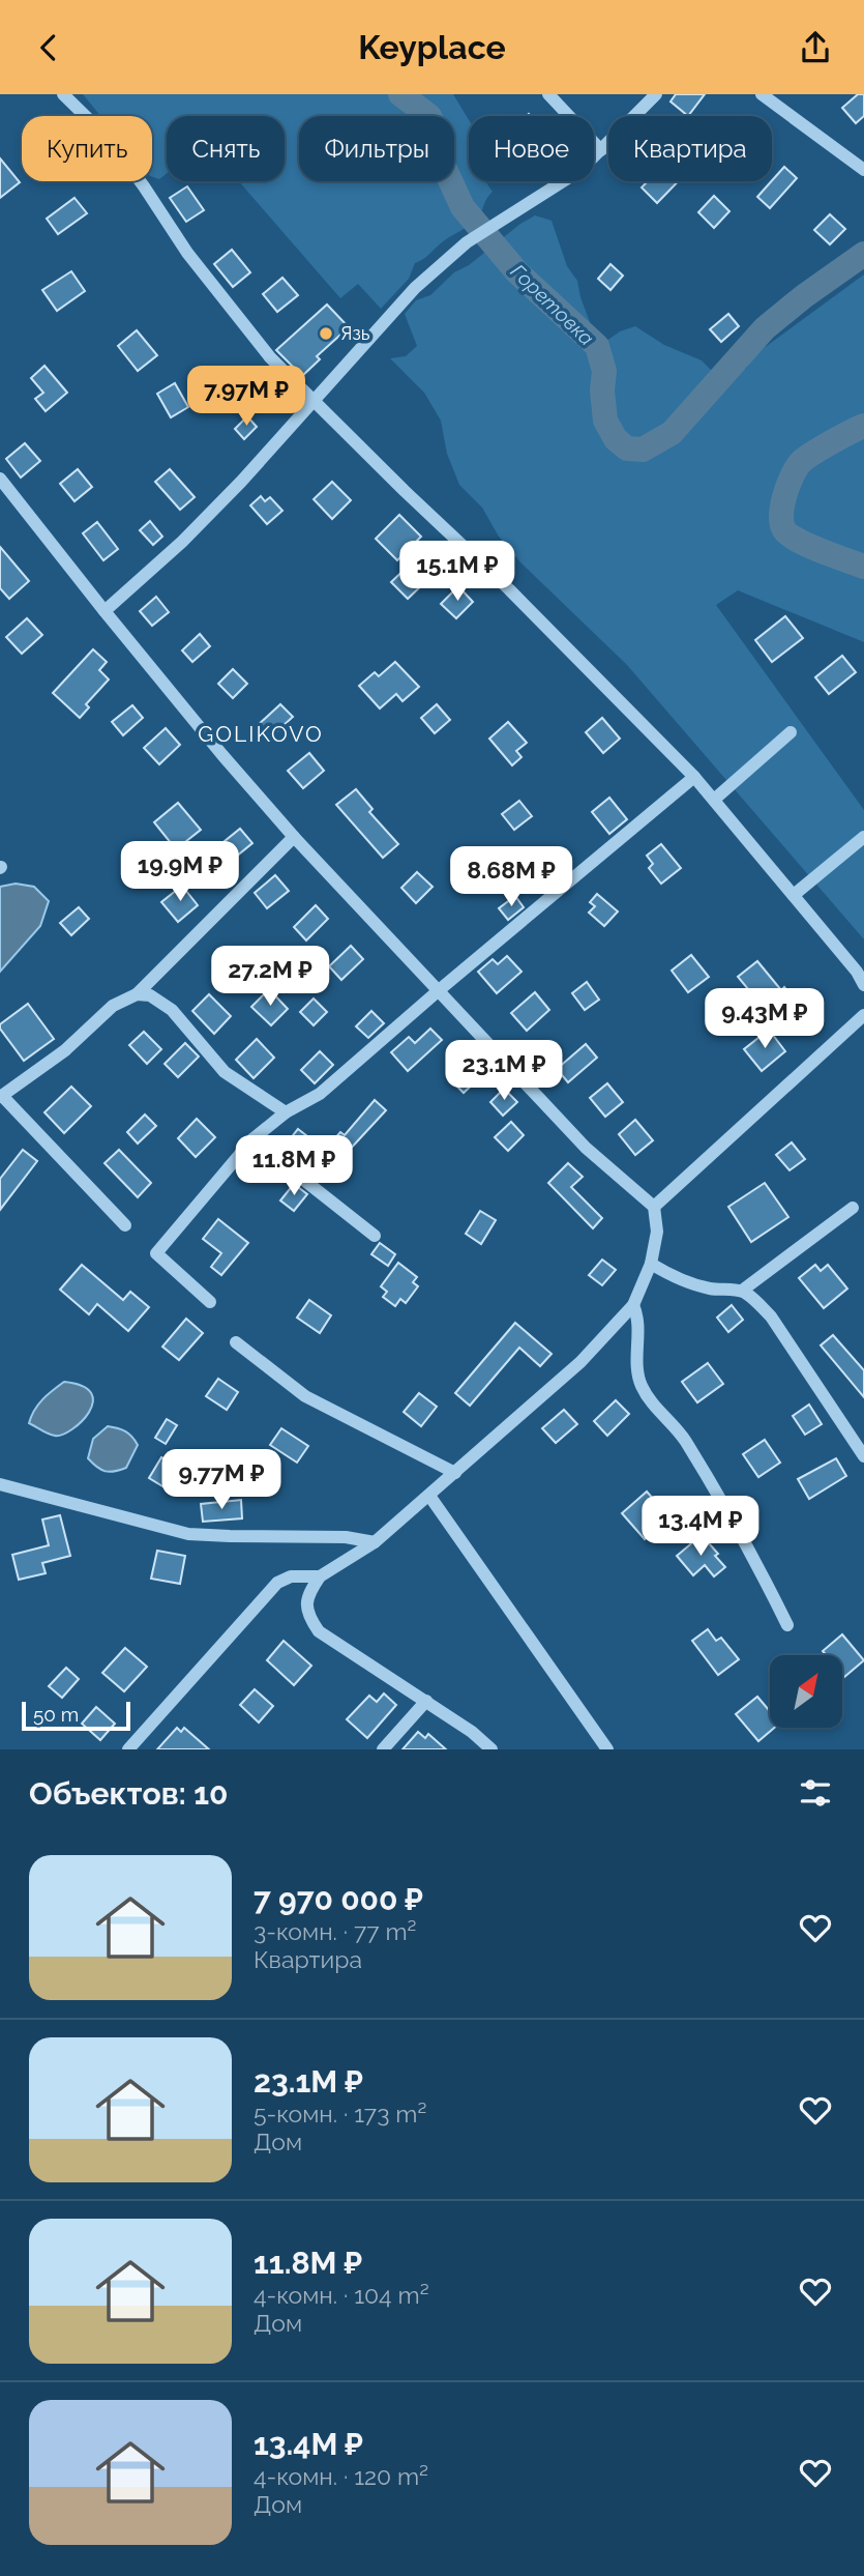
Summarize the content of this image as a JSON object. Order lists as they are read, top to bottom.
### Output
{
  "districts": ["GOLIKOVO"],
  "water": ["Горетовка"],
  "places": ["Язь"],
  "scale_bar": "50 m",
  "north": "top right",
  "page": {
    "header": "Keyplace",
    "chip": [
      "Купить",
      "Снять",
      "Фильтры",
      "Новое",
      "Квартира"
    ],
    "price": [
      "7.97M ₽",
      "15.1M ₽",
      "19.9M ₽",
      "8.68M ₽",
      "27.2M ₽",
      "9.43M ₽",
      "23.1M ₽",
      "11.8M ₽",
      "9.77M ₽",
      "13.4M ₽"
    ],
    "scale": "50 m",
    "heading": "Объектов: 10",
    "list": [
      {
        "name": "7 970 000 ₽",
        "note": "3-комн. · 77 m² · Квартира"
      },
      {
        "name": "23.1M ₽",
        "note": "5-комн. · 173 m² · Дом"
      },
      {
        "name": "11.8M ₽",
        "note": "4-комн. · 104 m² · Дом"
      },
      {
        "name": "13.4M ₽",
        "note": "4-комн. · 120 m² · Дом"
      }
    ]
  }
}
